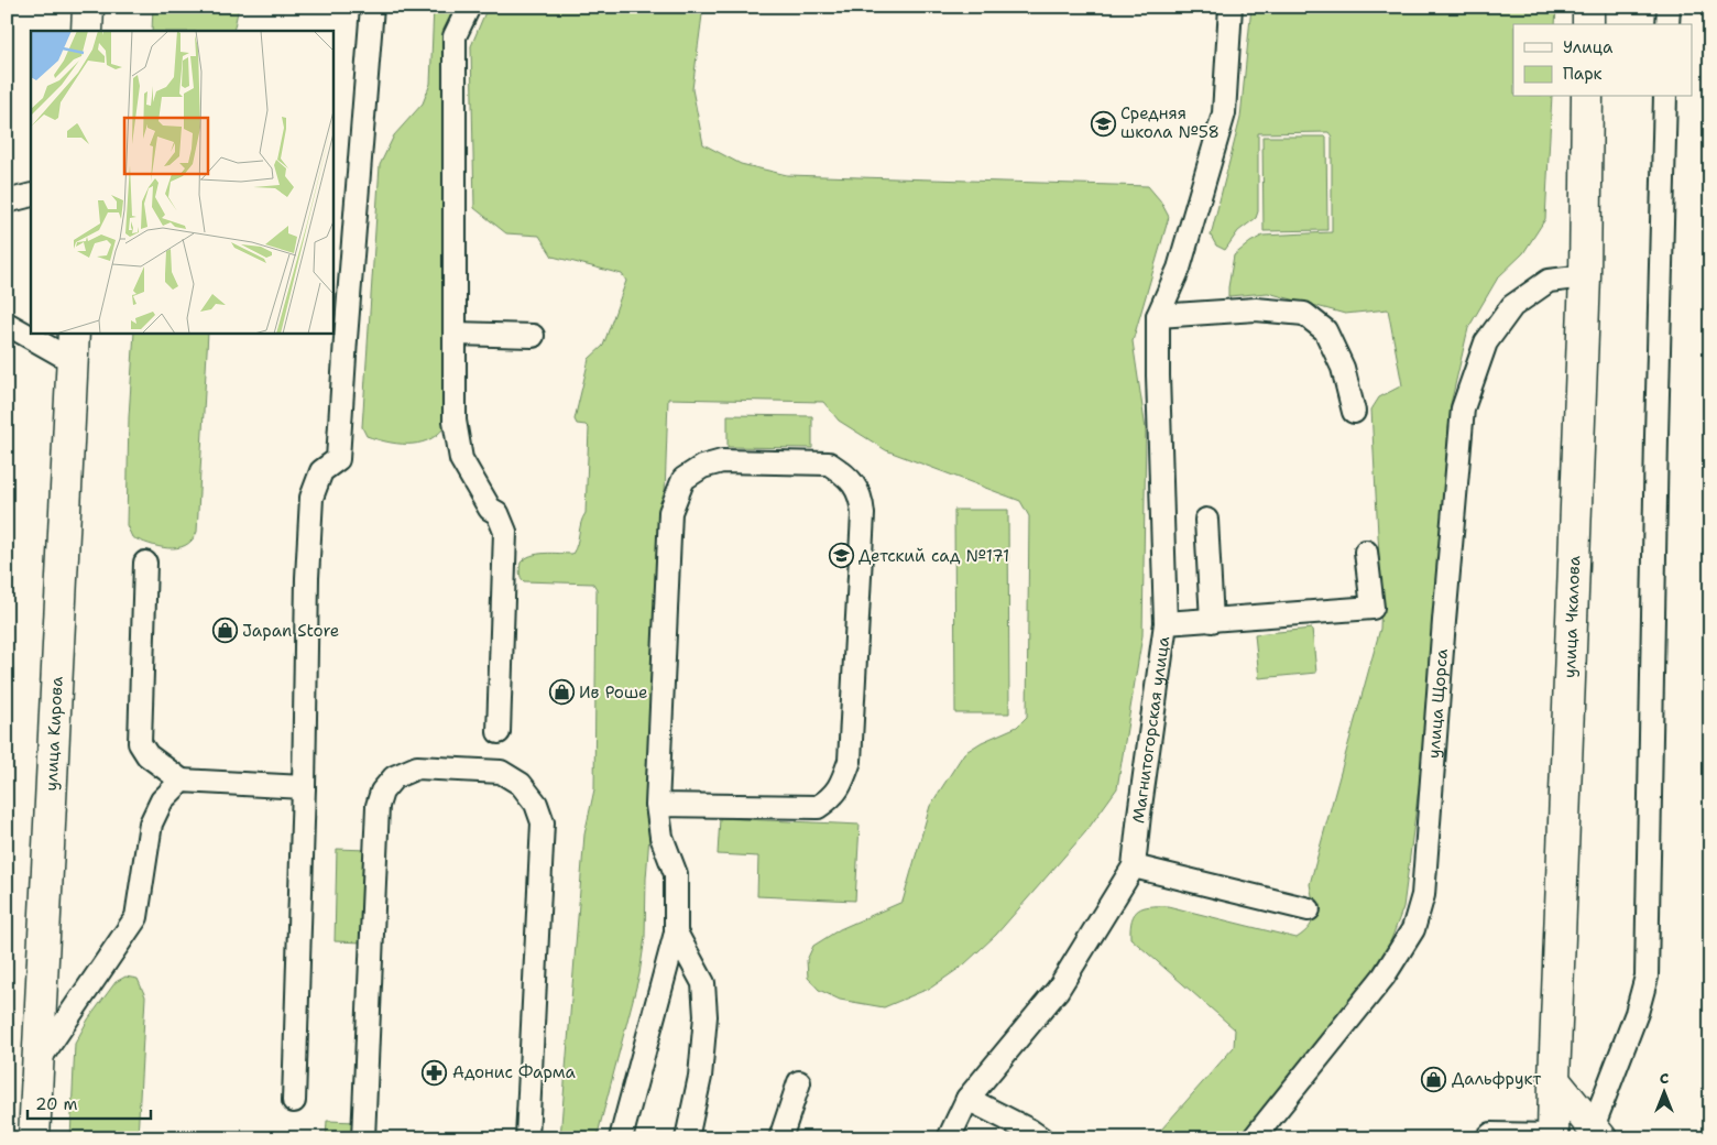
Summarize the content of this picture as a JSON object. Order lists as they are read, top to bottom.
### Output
{
  "streets": {
    "main road": ["улица Чкалова", "улица Кирова"],
    "lane": ["улица Щорса", "Магнитогорская улица"]
  },
  "crossings": [
    ["улица Чкалова", "улица Щорса"]
  ],
  "places": {
    "school or university": ["Средняя школа №58", "Детский сад №171"],
    "shop": ["Japan Store", "Ив Роше", "Дальфрукт"],
    "pharmacy": ["Адонис Фарма"]
  },
  "legend": ["Улица", "Парк"],
  "scale_bar": "20 m",
  "north": "top"
}
